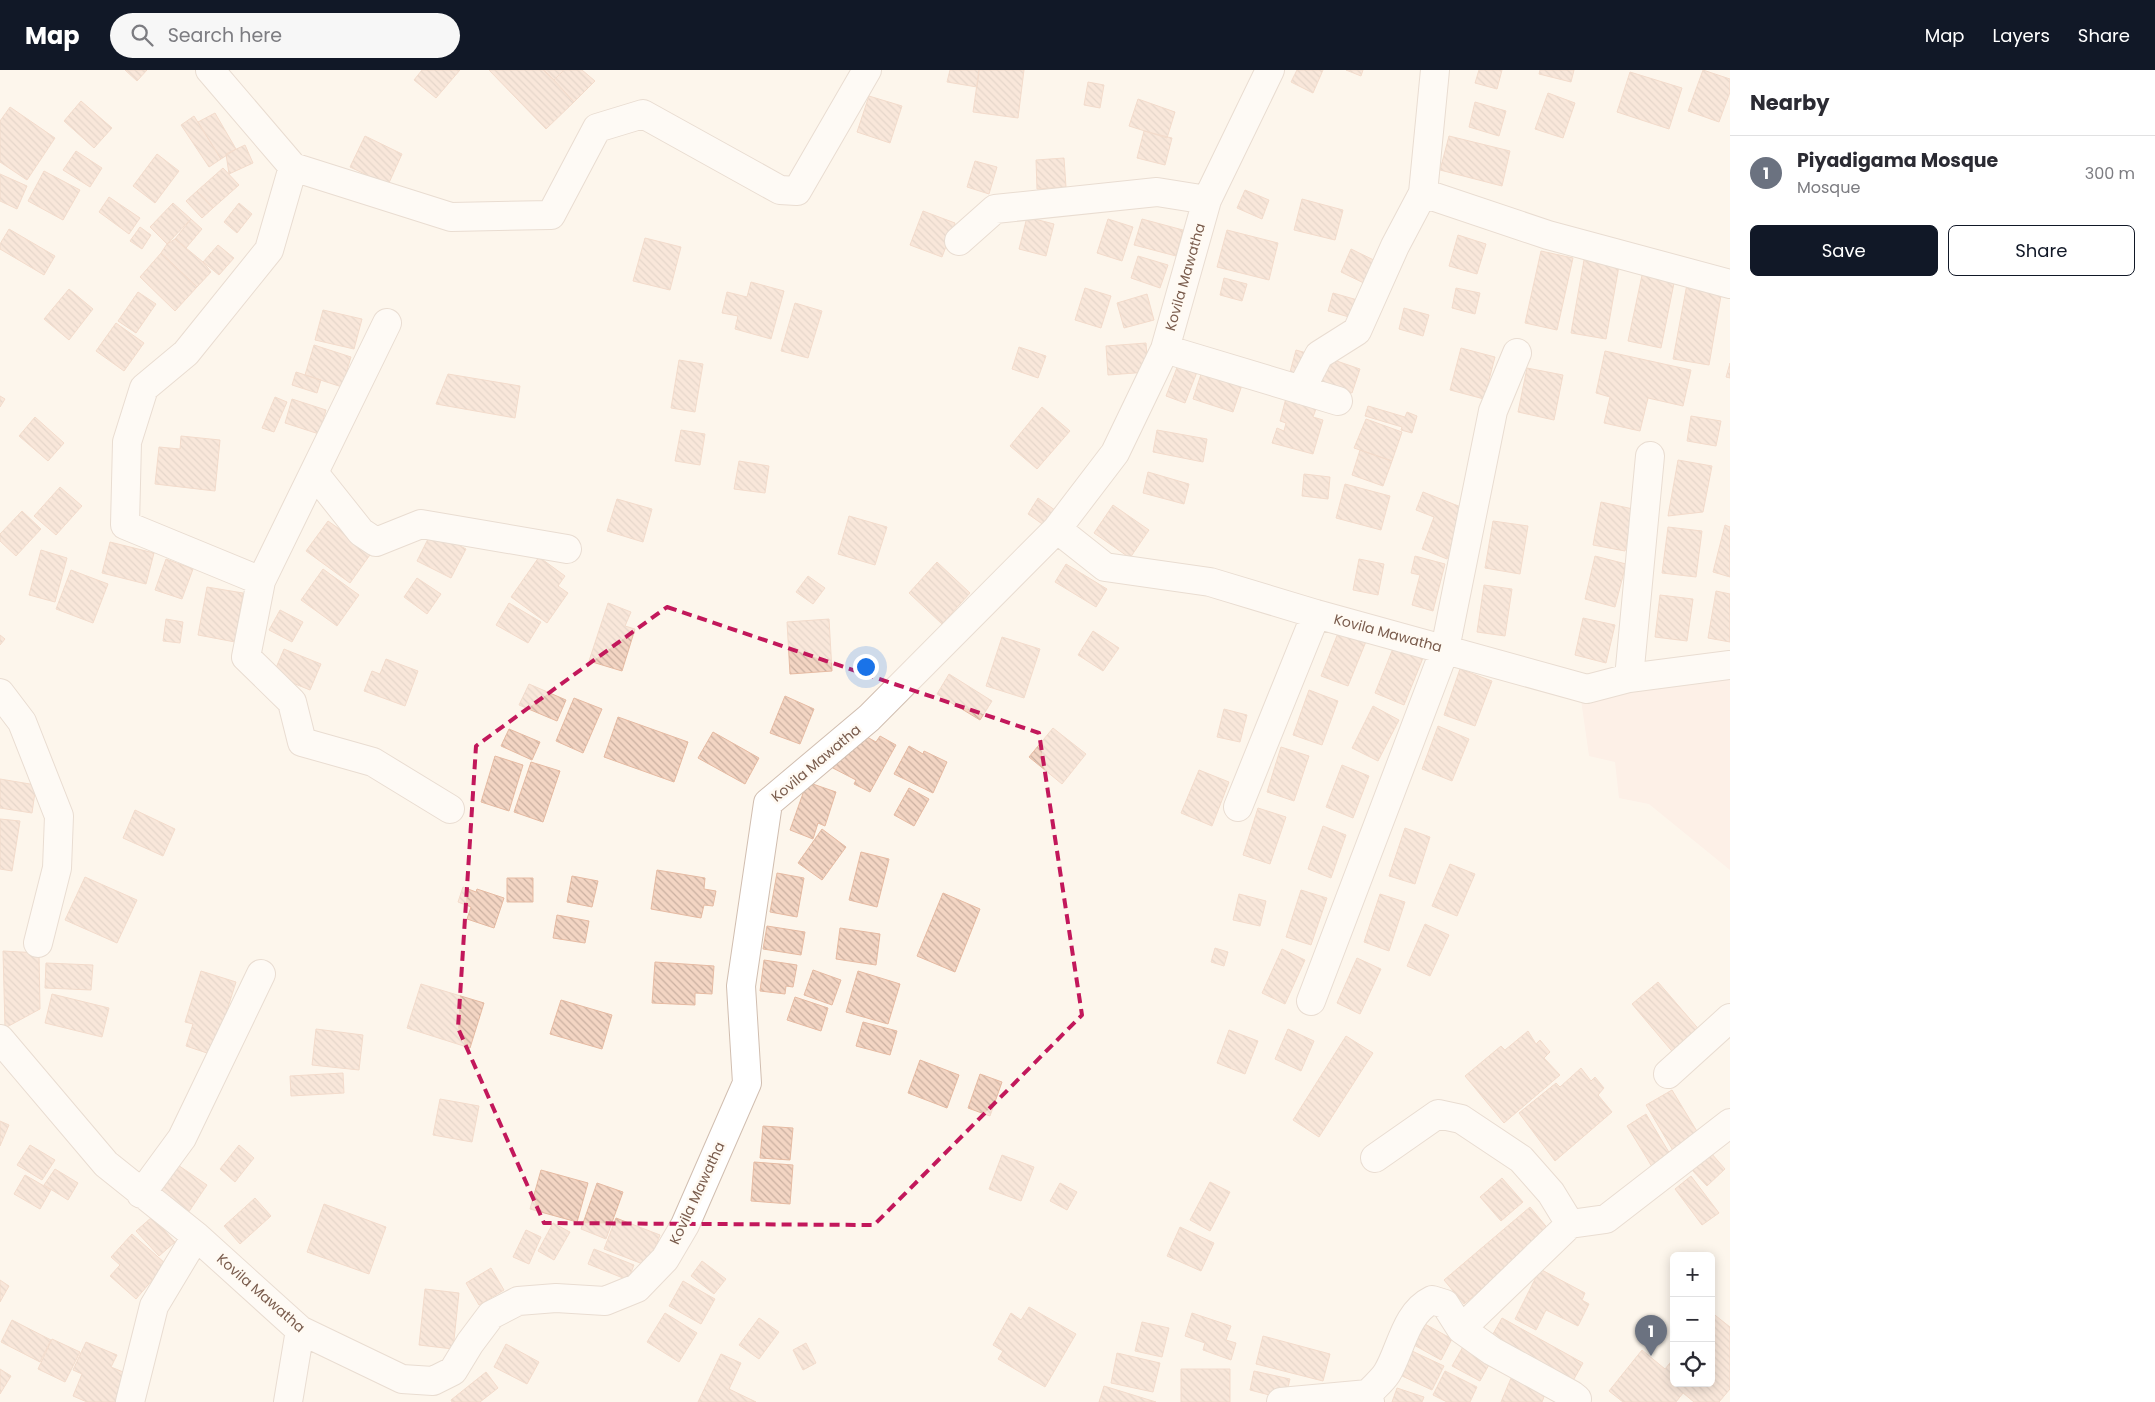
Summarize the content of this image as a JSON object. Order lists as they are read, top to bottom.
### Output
{
  "streets": {
    "street": ["Kovila Mawatha"]
  },
  "page": {
    "header": "Map",
    "search": "Search here",
    "nav": ["Map", "Layers", "Share"],
    "heading": "Nearby",
    "list": [
      {
        "mark": "1",
        "name": "Piyadigama Mosque",
        "note": "Mosque",
        "value": "300 m"
      }
    ],
    "buttons": ["Save", "Share"],
    "map_buttons": ["+", "−"],
    "pins": "1"
  }
}
